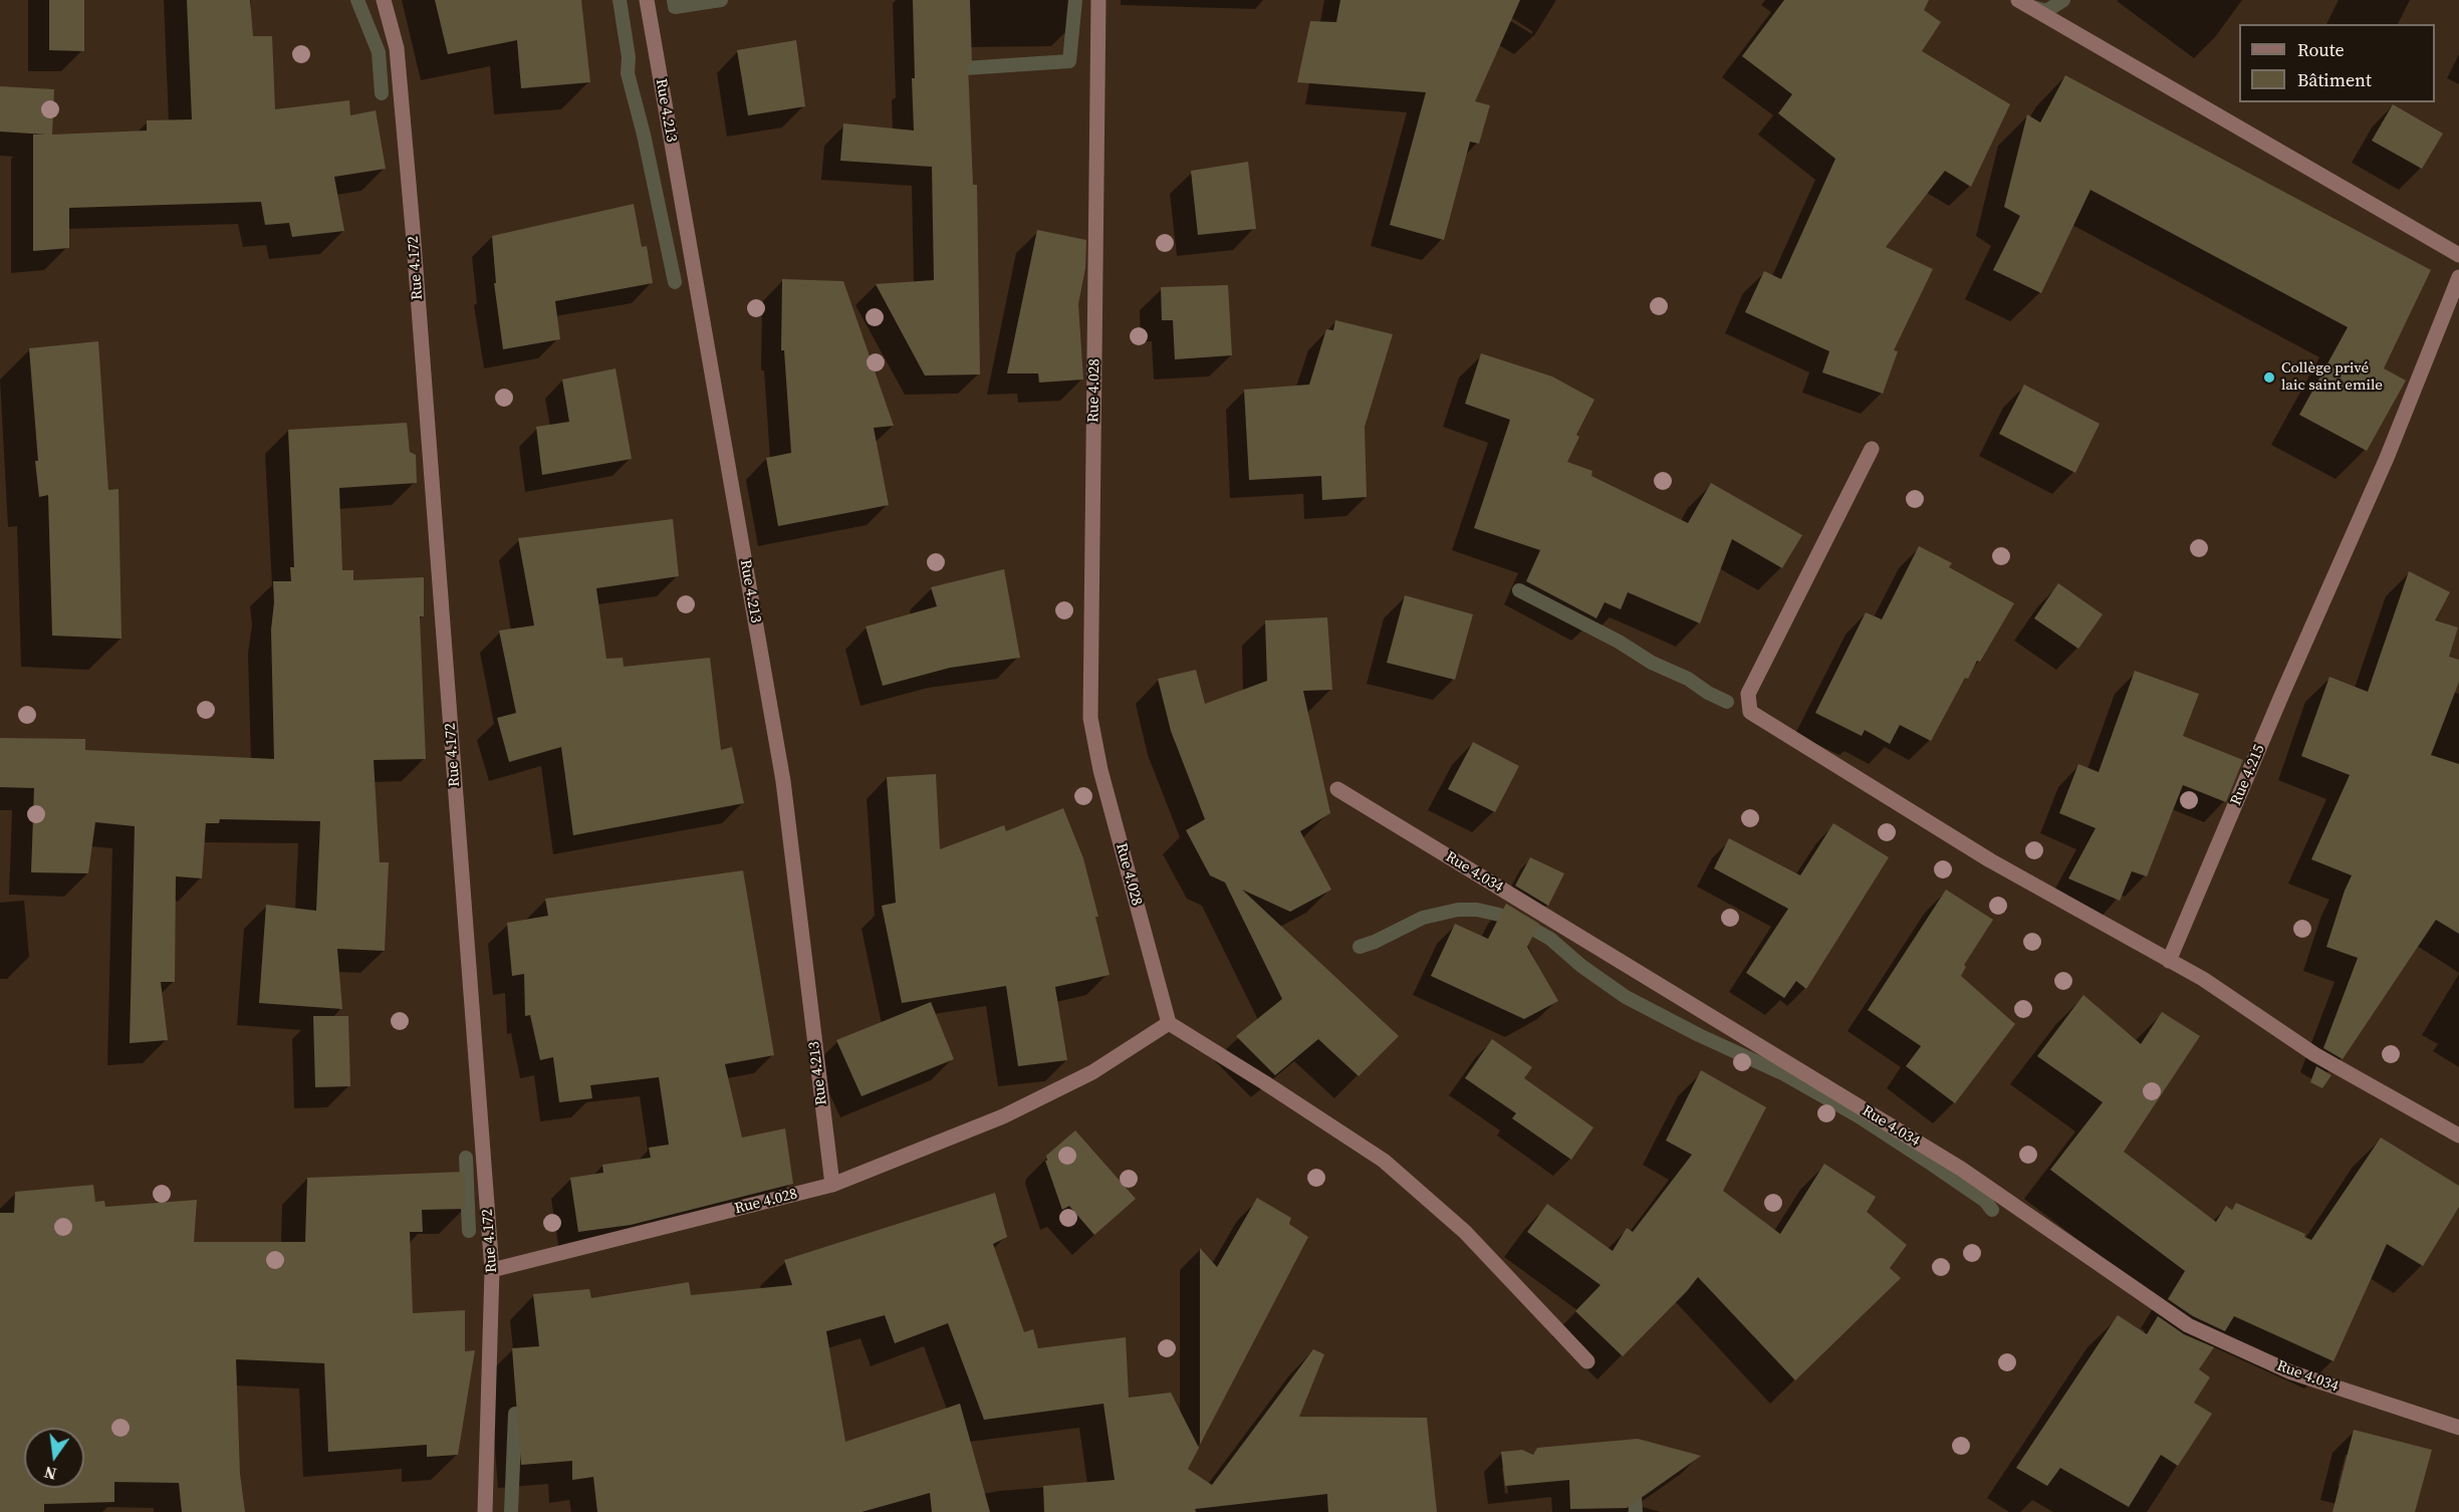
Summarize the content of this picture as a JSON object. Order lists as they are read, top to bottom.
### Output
{
  "streets": {
    "street": [
      "Rue 4.213",
      "Rue 4.172",
      "Rue 4.028",
      "Rue 4.215",
      "Rue 4.034"
    ]
  },
  "crossings": [
    ["Rue 4.213", "Rue 4.028"],
    ["Rue 4.172", "Rue 4.028"]
  ],
  "places": ["Collège privé laic saint emile"],
  "legend": ["Route", "Bâtiment"],
  "north": "bottom"
}
